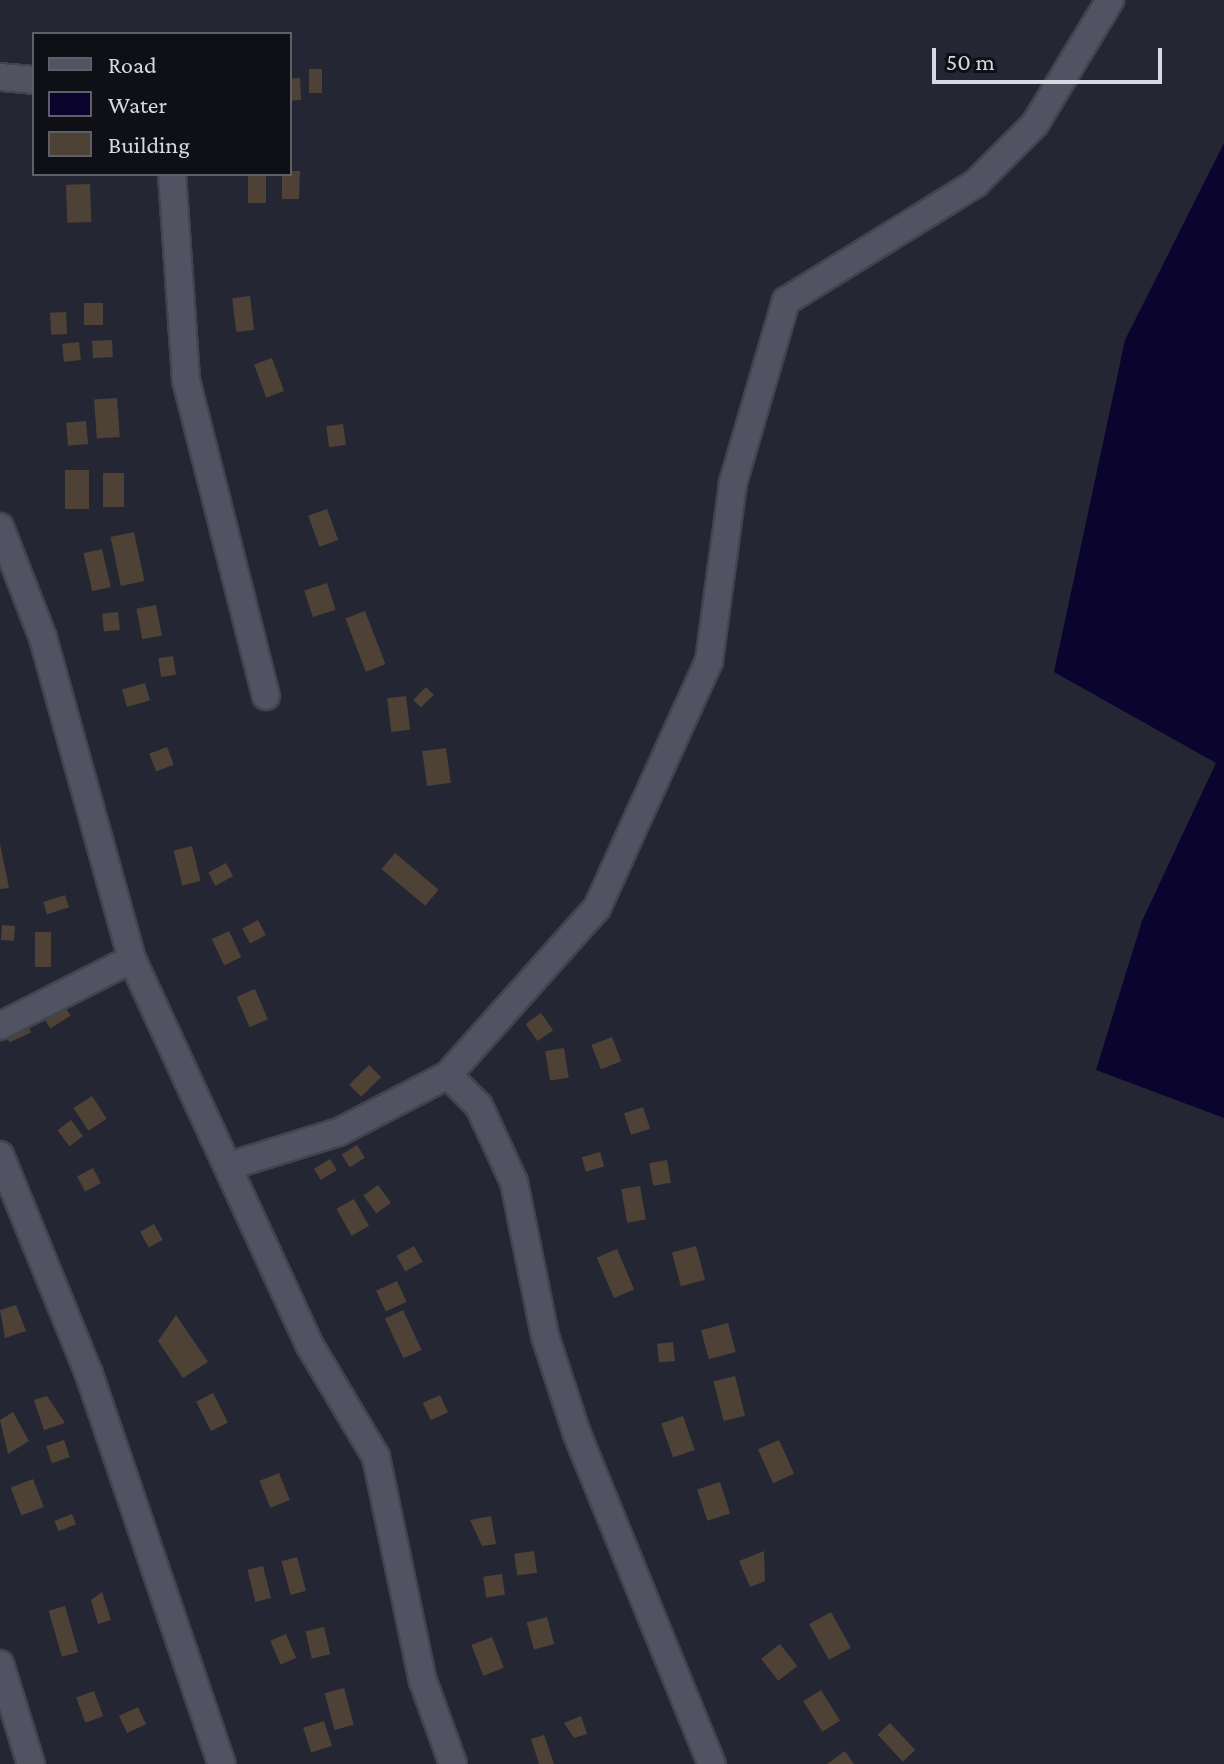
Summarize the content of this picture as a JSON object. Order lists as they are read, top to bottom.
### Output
{
  "legend": ["Road", "Water", "Building"],
  "scale_bar": "50 m"
}
